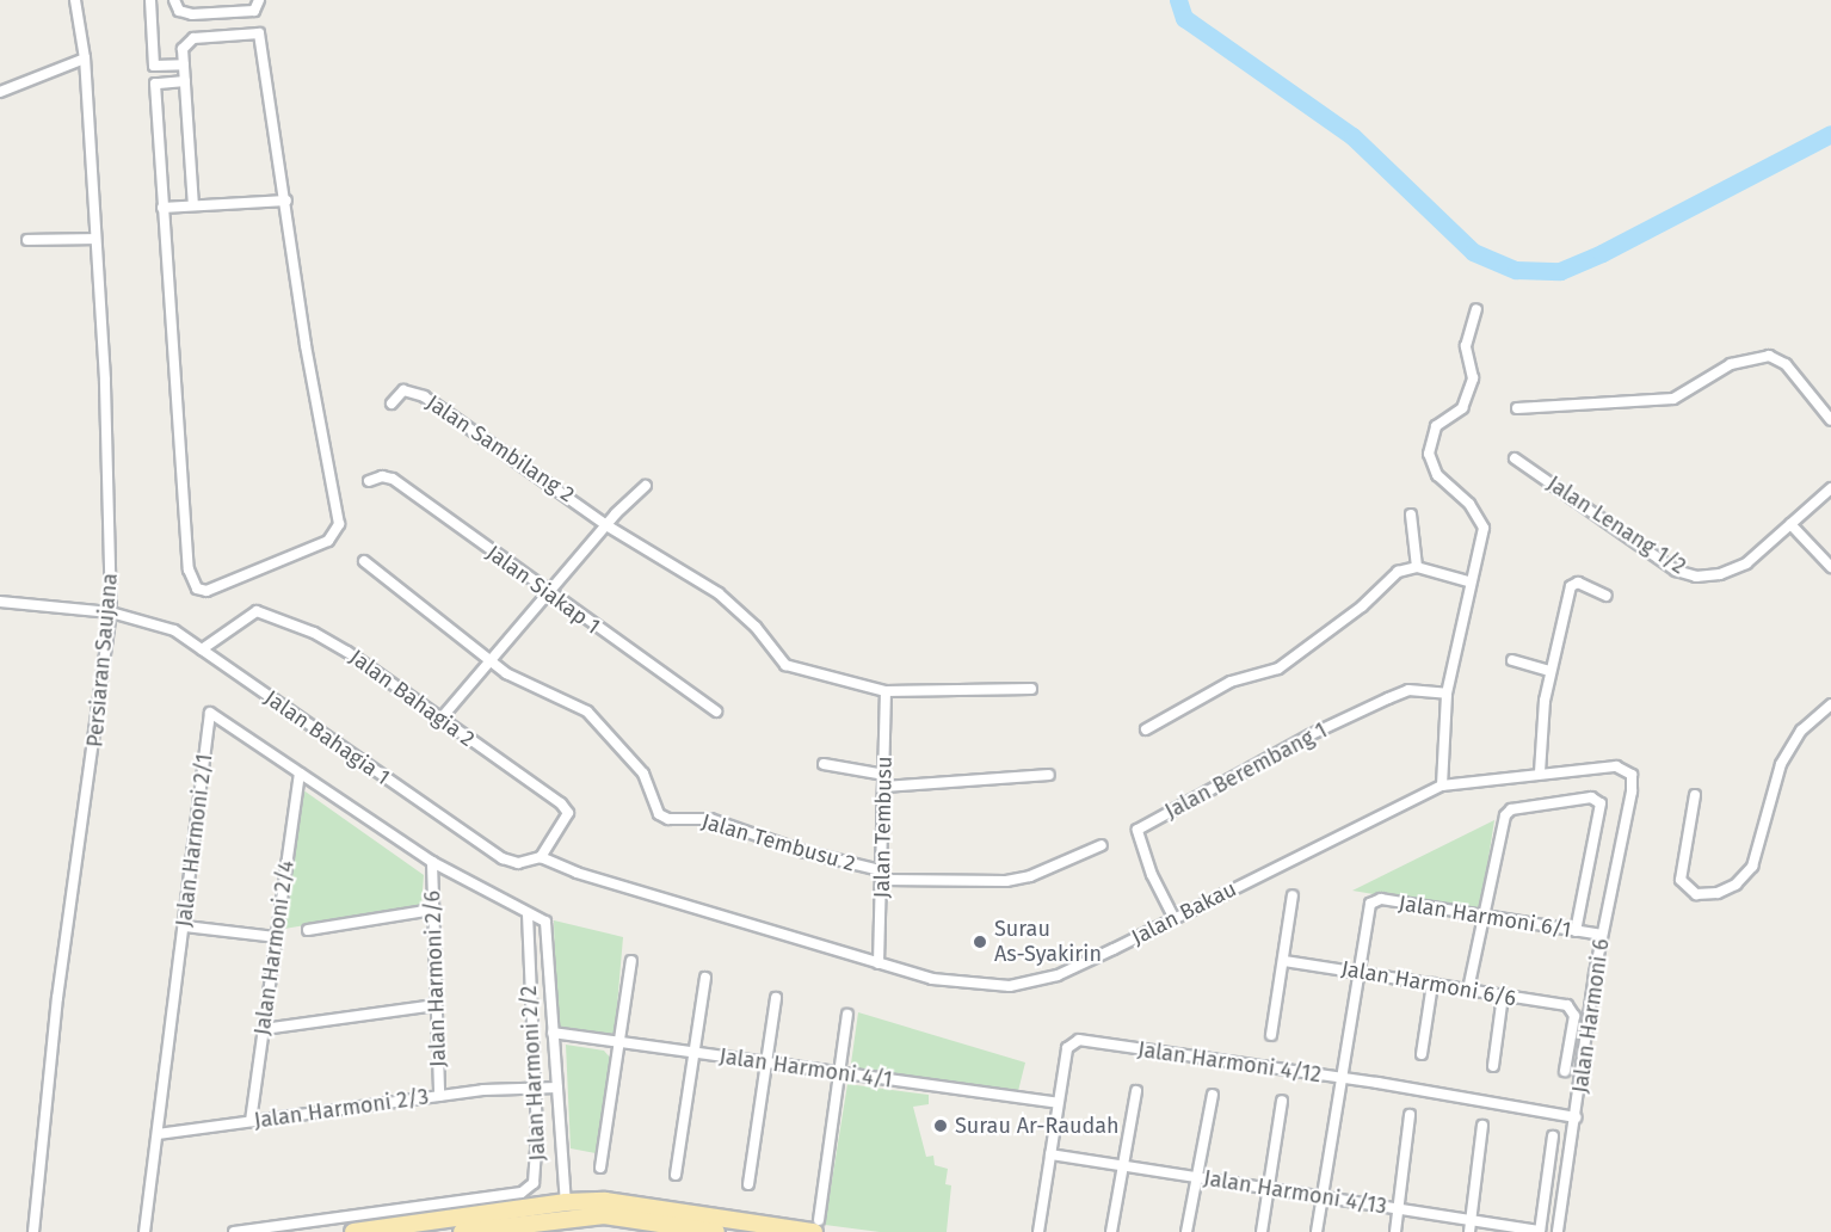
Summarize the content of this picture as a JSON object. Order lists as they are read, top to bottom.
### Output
{
  "streets": {
    "street": [
      "Jalan Sambilang 2",
      "Jalan Lenang 1/2",
      "Jalan Siakap 1",
      "Persiaran Saujana",
      "Jalan Bahagia 2",
      "Jalan Bahagia 1",
      "Jalan Berembang 1",
      "Jalan Tembusu",
      "Jalan Harmoni 2/1",
      "Jalan Tembusu 2",
      "Jalan Bakau",
      "Jalan Harmoni 6/1",
      "Jalan Harmoni 2/4",
      "Jalan Harmoni 2/6",
      "Jalan Harmoni 6/6",
      "Jalan Harmoni 6",
      "Jalan Harmoni 4/12",
      "Jalan Harmoni 4/1",
      "Jalan Harmoni 2/2",
      "Jalan Harmoni 2/3",
      "Jalan Harmoni 4/13"
    ]
  },
  "crossings": [
    ["Persiaran Saujana", "Jalan Bahagia 1"],
    ["Jalan Bahagia 2", "Jalan Bahagia 1"],
    ["Jalan Bahagia 2", "Jalan Bakau"],
    ["Jalan Bahagia 1", "Jalan Bakau"],
    ["Jalan Berembang 1", "Jalan Bakau"],
    ["Jalan Tembusu", "Jalan Tembusu 2"],
    ["Jalan Tembusu", "Jalan Bakau"],
    ["Jalan Harmoni 2/1", "Jalan Harmoni 2/4"],
    ["Jalan Harmoni 2/1", "Jalan Harmoni 2/6"],
    ["Jalan Harmoni 2/1", "Jalan Harmoni 2/2"],
    ["Jalan Harmoni 2/1", "Jalan Harmoni 2/3"],
    ["Jalan Bakau", "Jalan Harmoni 6"],
    ["Jalan Harmoni 6/1", "Jalan Harmoni 6/6"],
    ["Jalan Harmoni 6/1", "Jalan Harmoni 6"],
    ["Jalan Harmoni 2/4", "Jalan Harmoni 2/3"],
    ["Jalan Harmoni 2/6", "Jalan Harmoni 2/3"],
    ["Jalan Harmoni 6", "Jalan Harmoni 4/12"],
    ["Jalan Harmoni 4/12", "Jalan Harmoni 4/1"],
    ["Jalan Harmoni 4/12", "Jalan Harmoni 4/13"],
    ["Jalan Harmoni 2/2", "Jalan Harmoni 2/3"]
  ],
  "places": ["Surau As-Syakirin", "Surau Ar-Raudah"]
}
